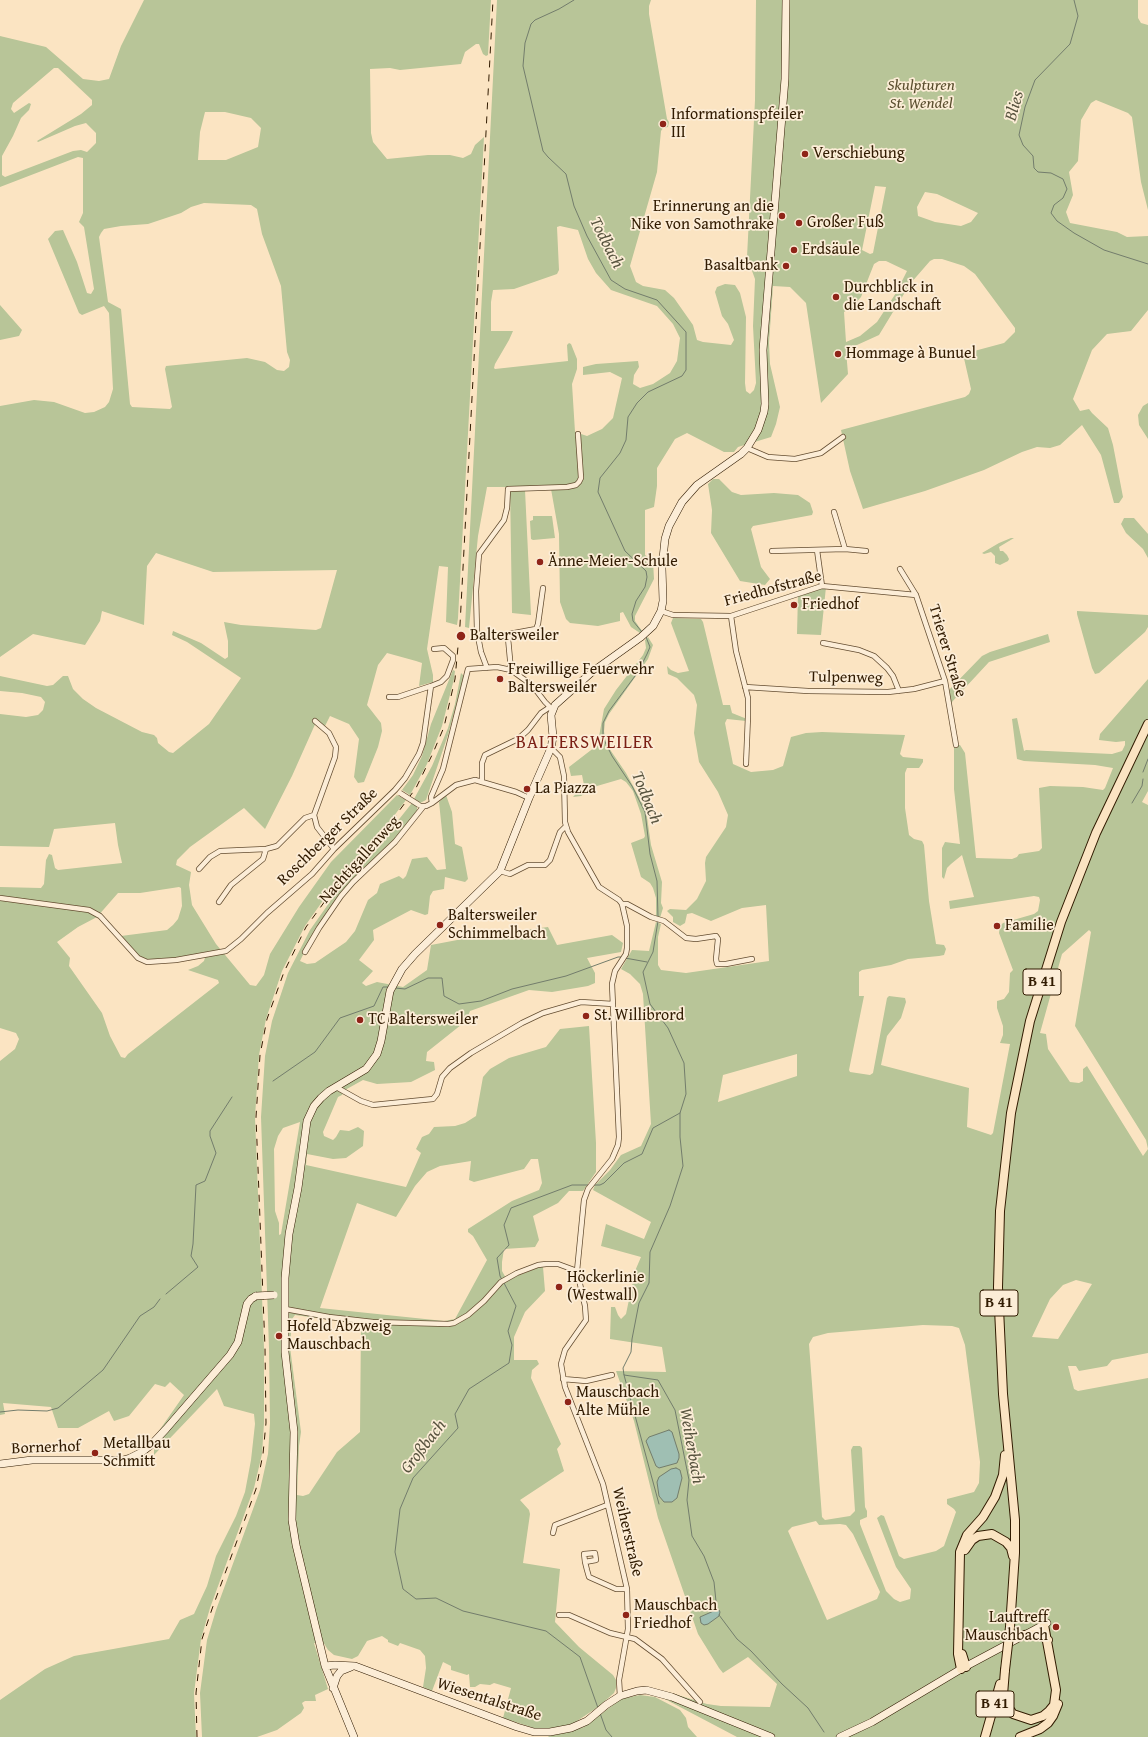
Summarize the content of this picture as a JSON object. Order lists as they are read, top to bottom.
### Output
{
  "streets": {
    "highway": ["B 41"],
    "main road": ["Bornerhof", "Wiesentalstraße"],
    "street": [
      "Friedhofstraße",
      "Trierer Straße",
      "Tulpenweg",
      "Roschberger Straße",
      "Nachtigallenweg",
      "Weiherstraße"
    ]
  },
  "crossings": [
    ["Friedhofstraße", "Trierer Straße"],
    ["Trierer Straße", "Tulpenweg"],
    ["Roschberger Straße", "Nachtigallenweg"],
    ["Weiherstraße", "Wiesentalstraße"]
  ],
  "districts": ["BALTERSWEILER"],
  "water": [
    "Blies",
    "Todbach",
    "Weiherbach",
    "Großbach"
  ],
  "parks": ["Skulpturen St. Wendel"],
  "places": [
    "Informationspfeiler III",
    "Verschiebung",
    "Erinnerung an die Nike von Samothrake",
    "Großer Fuß",
    "Erdsäule",
    "Basaltbank",
    "Durchblick in die Landschaft",
    "Hommage à Bunuel",
    "Änne-Meier-Schule",
    "Friedhof",
    "Baltersweiler",
    "Freiwillige Feuerwehr Baltersweiler",
    "La Piazza",
    "Baltersweiler Schimmelbach",
    "Familie",
    "St. Willibrord",
    "TC Baltersweiler",
    "Höckerlinie (Westwall)",
    "Hofeld Abzweig Mauschbach",
    "Mauschbach Alte Mühle",
    "Metallbau Schmitt",
    "Mauschbach Friedhof",
    "Lauftreff Mauschbach"
  ]
}
